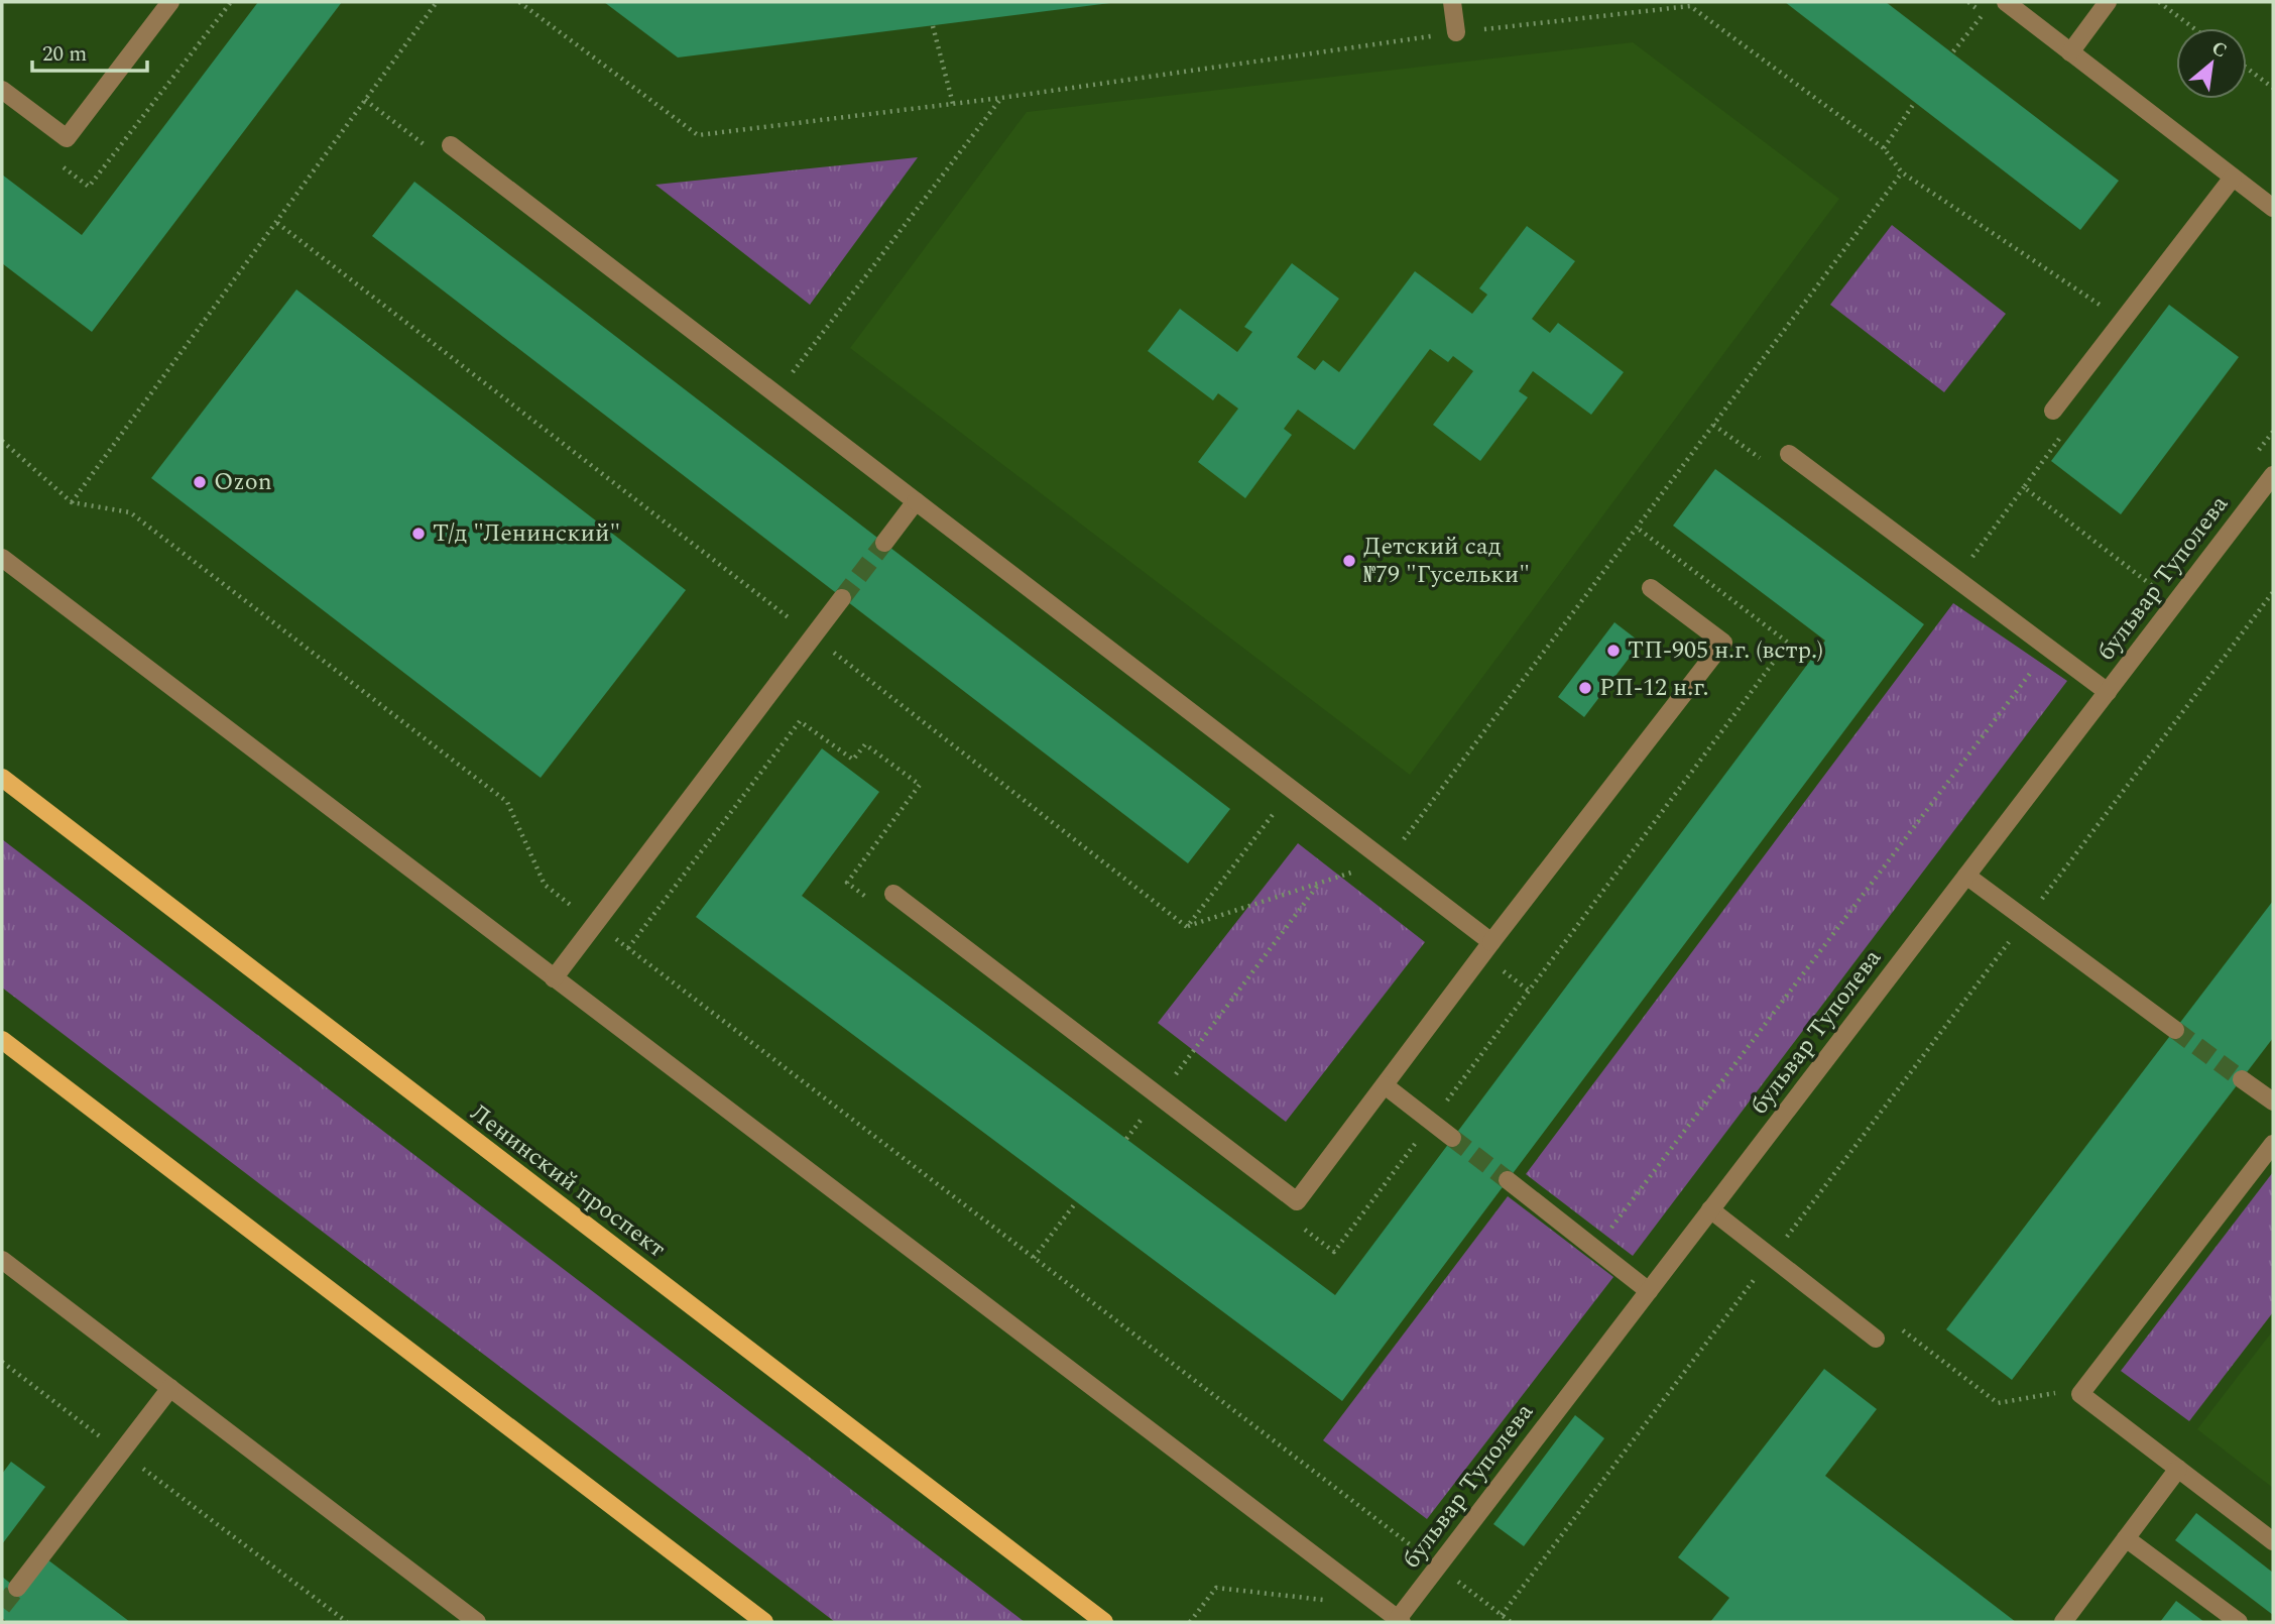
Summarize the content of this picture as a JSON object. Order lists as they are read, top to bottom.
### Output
{
  "streets": {
    "main road": ["Ленинский проспект"],
    "street": ["бульвар Туполева"]
  },
  "places": [
    "Ozon",
    "Т/д \"Ленинский\"",
    "Детский сад №79 \"Гусельки\"",
    "ТП-905 н.г. (встр.)",
    "РП-12 н.г."
  ],
  "scale_bar": "20 m",
  "north": "top right"
}
